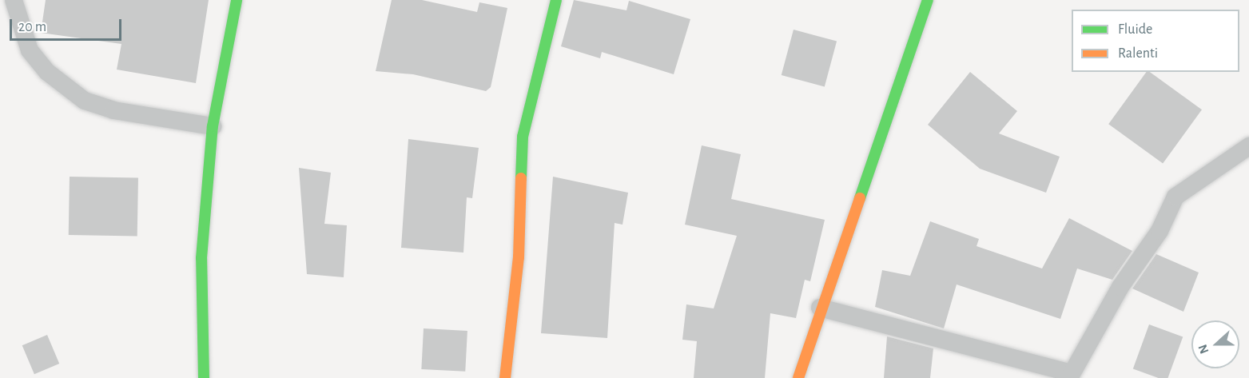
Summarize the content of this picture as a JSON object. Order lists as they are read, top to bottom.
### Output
{
  "legend": ["Fluide", "Ralenti"],
  "scale_bar": "20 m",
  "north": "left"
}
